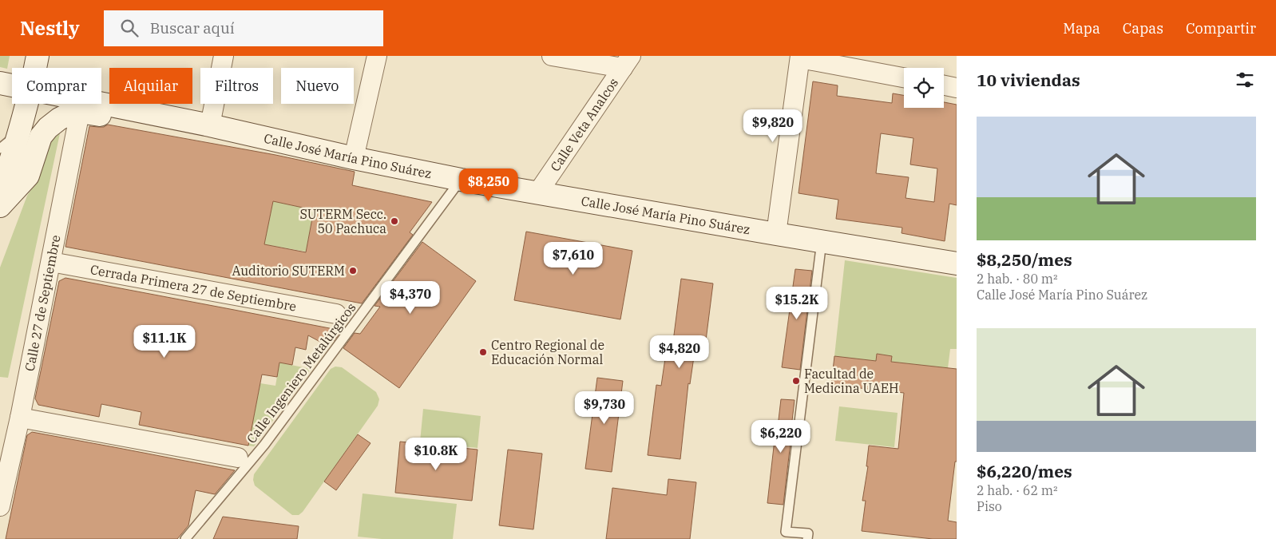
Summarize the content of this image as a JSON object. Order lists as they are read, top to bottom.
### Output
{
  "streets": {
    "main road": ["Calle José María Pino Suárez"],
    "street": ["Calle Veta Analcos", "Cerrada Primera 27 de Septiembre", "Calle 27 de Septiembre"],
    "lane": ["Calle Ingeniero Metalúrgicos"]
  },
  "crossings": [
    ["Calle Veta Analcos", "Calle José María Pino Suárez"],
    ["Calle José María Pino Suárez", "Calle 27 de Septiembre"],
    ["Calle José María Pino Suárez", "Calle Ingeniero Metalúrgicos"],
    ["Cerrada Primera 27 de Septiembre", "Calle 27 de Septiembre"]
  ],
  "places": [
    "SUTERM Secc. 50 Pachuca",
    "Auditorio SUTERM",
    "Centro Regional de Educación Normal",
    "Facultad de Medicina UAEH"
  ],
  "page": {
    "header": "Nestly",
    "search": "Buscar aquí",
    "nav": ["Mapa", "Capas", "Compartir"],
    "heading": "10 viviendas",
    "chip": [
      "Comprar",
      "Alquilar",
      "Filtros",
      "Nuevo"
    ],
    "list": [
      {
        "name": "$8,250/mes",
        "note": "2 hab. · 80 m² · Calle José María Pino Suárez"
      },
      {
        "name": "$6,220/mes",
        "note": "2 hab. · 62 m² · Piso"
      }
    ],
    "price": [
      "$9,820",
      "$8,250",
      "$7,610",
      "$4,370",
      "$15.2K",
      "$11.1K",
      "$4,820",
      "$9,730",
      "$6,220",
      "$10.8K"
    ]
  }
}
